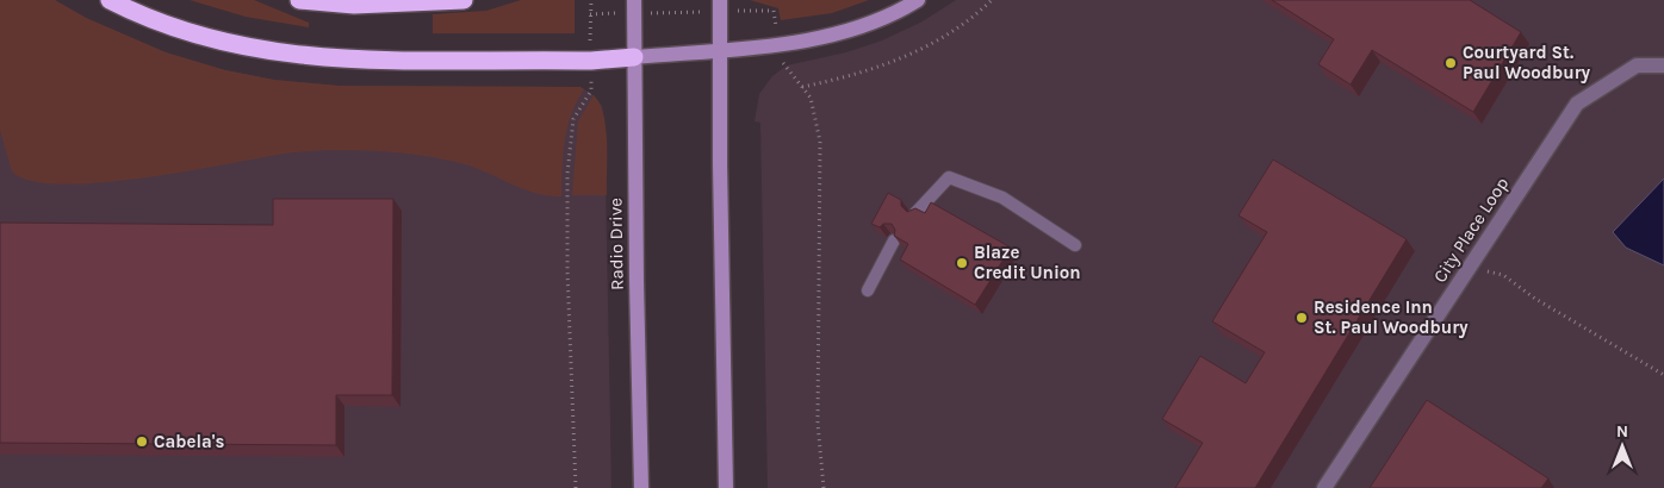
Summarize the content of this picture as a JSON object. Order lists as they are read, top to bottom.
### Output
{
  "streets": {
    "main road": ["Radio Drive"],
    "street": ["City Place Loop"]
  },
  "places": [
    "Courtyard St. Paul Woodbury",
    "Blaze Credit Union",
    "Residence Inn St. Paul Woodbury",
    "Cabela's"
  ],
  "north": "top"
}
